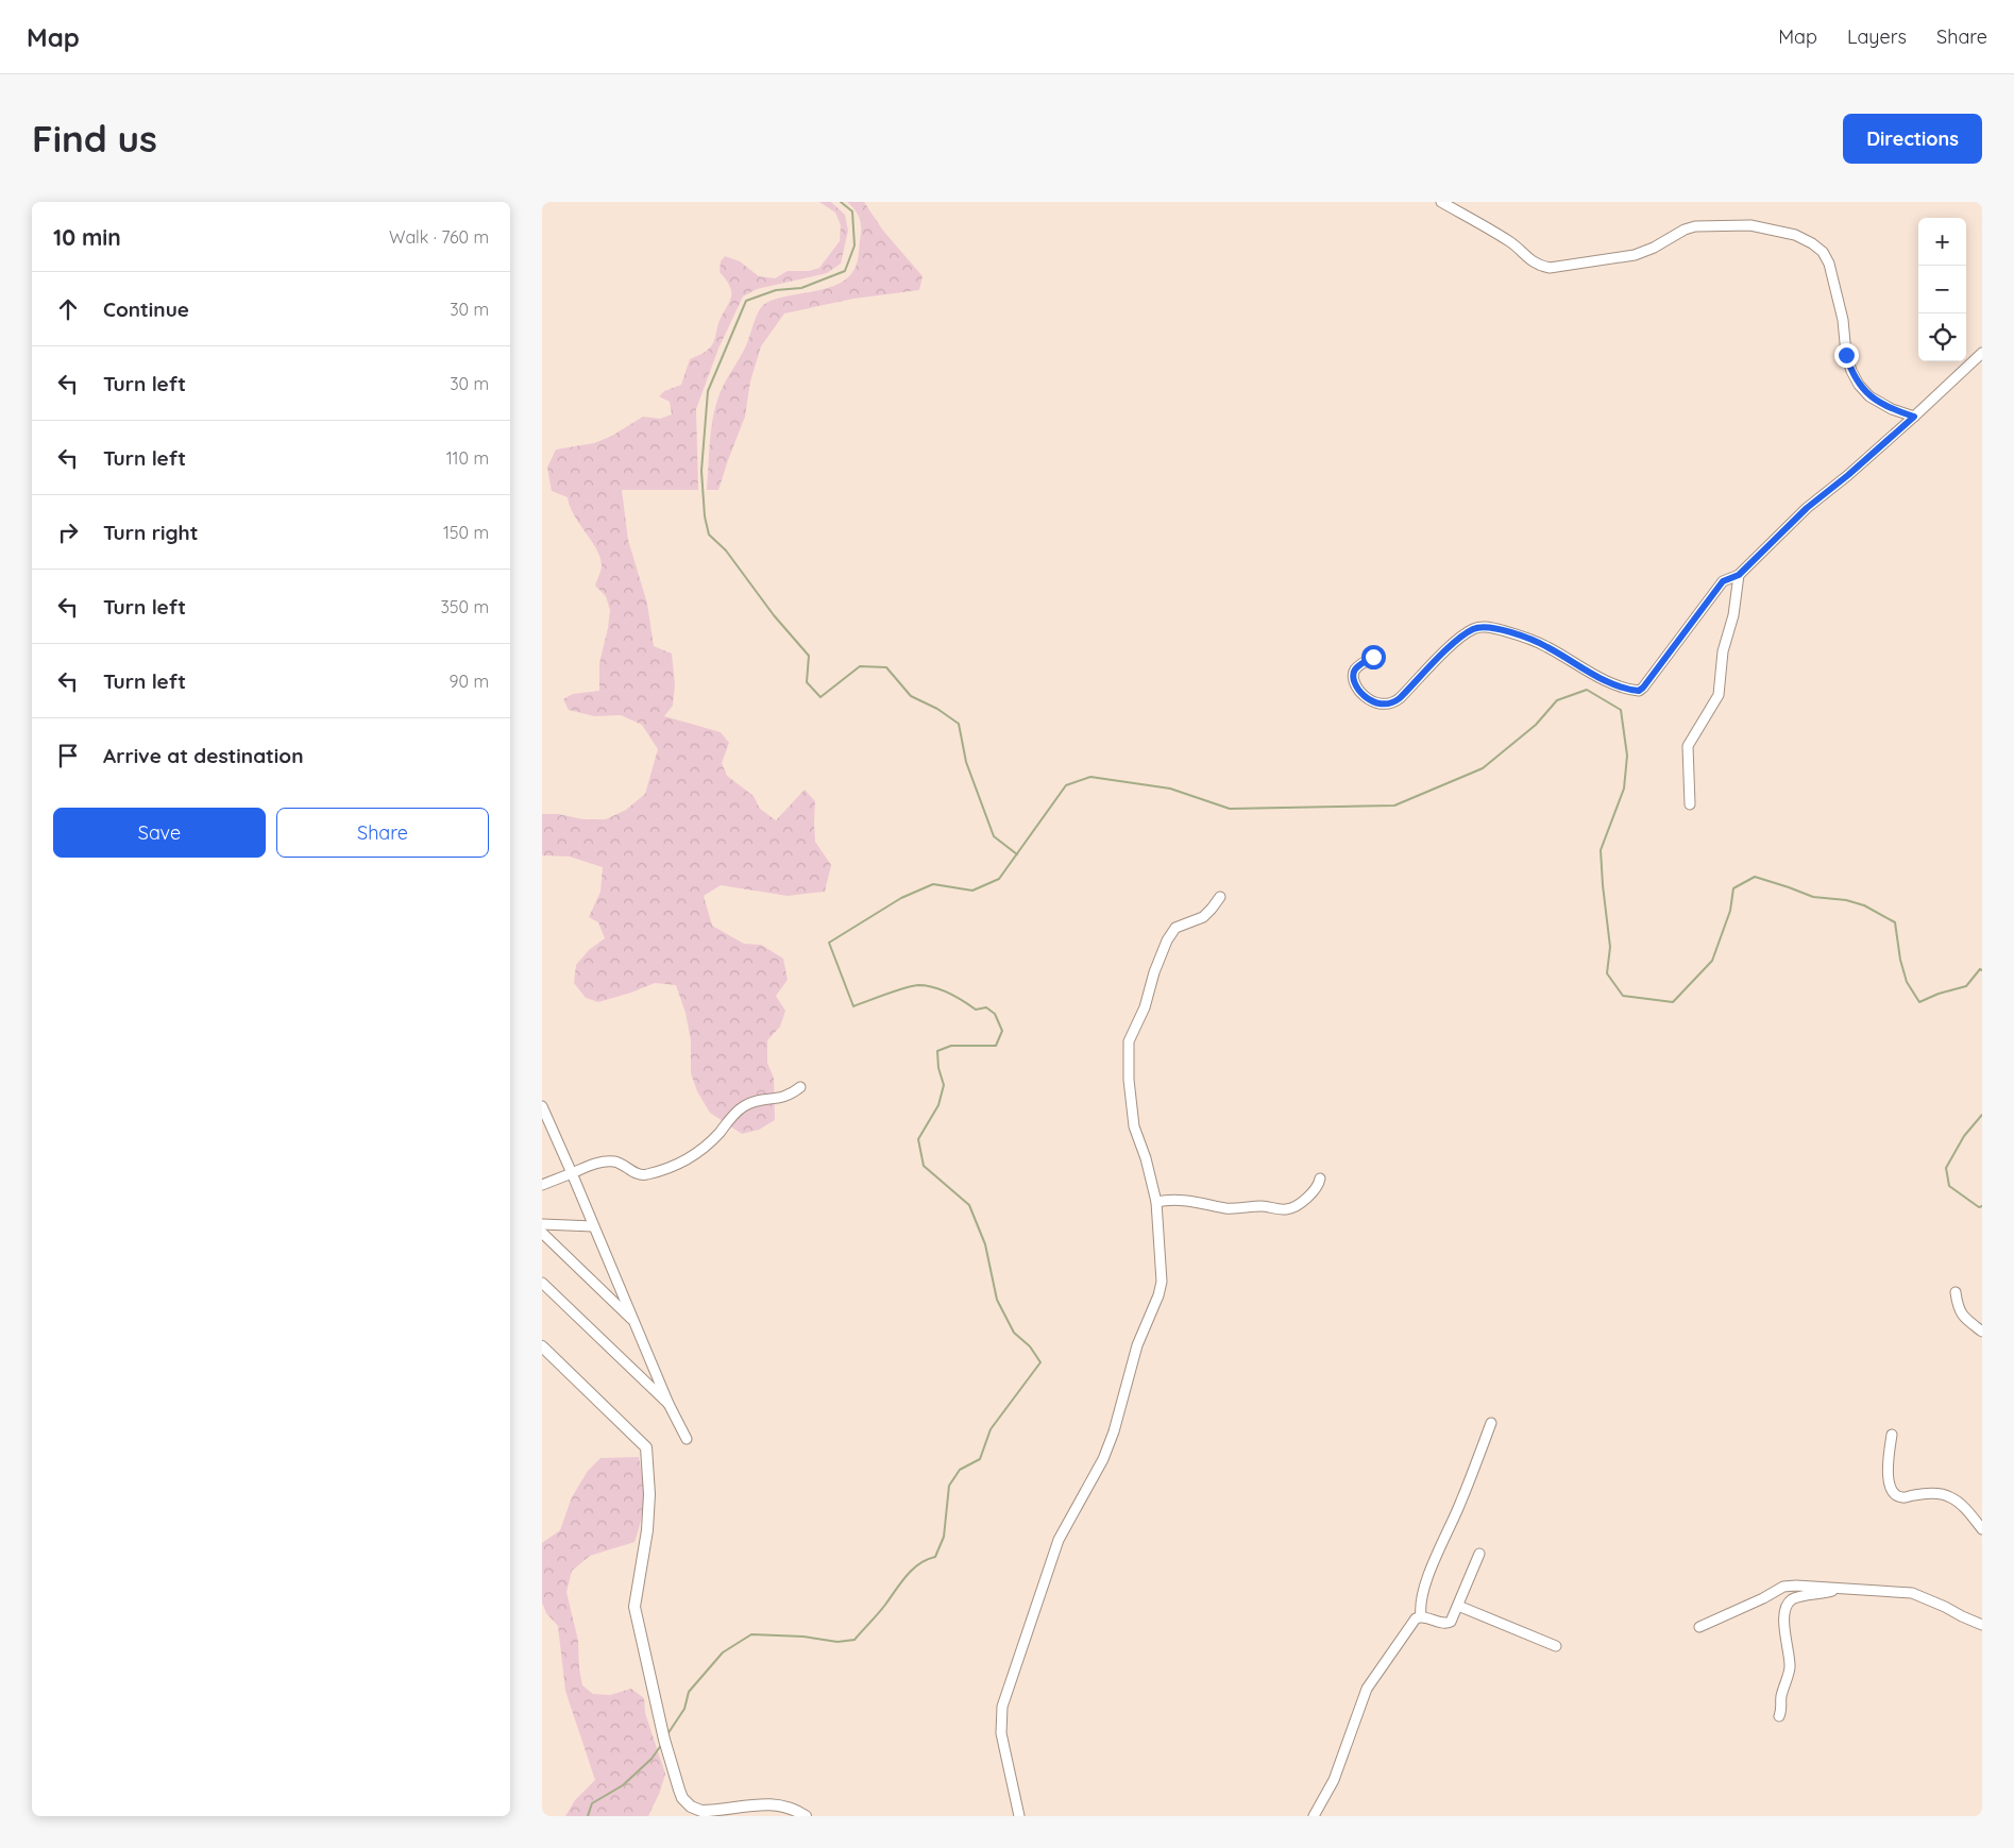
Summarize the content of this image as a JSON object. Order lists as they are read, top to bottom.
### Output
{
  "page": {
    "header": "Map",
    "nav": ["Map", "Layers", "Share"],
    "buttons": [
      "Directions",
      ["Save", "Share"]
    ],
    "title": "Find us",
    "heading": ["10 min", "Walk · 760 m"],
    "map_buttons": ["+", "−"],
    "list": [
      ["Continue", "30 m"],
      ["Turn left", "30 m"],
      ["Turn left", "110 m"],
      ["Turn right", "150 m"],
      ["Turn left", "350 m"],
      ["Turn left", "90 m"],
      "Arrive at destination"
    ]
  }
}
